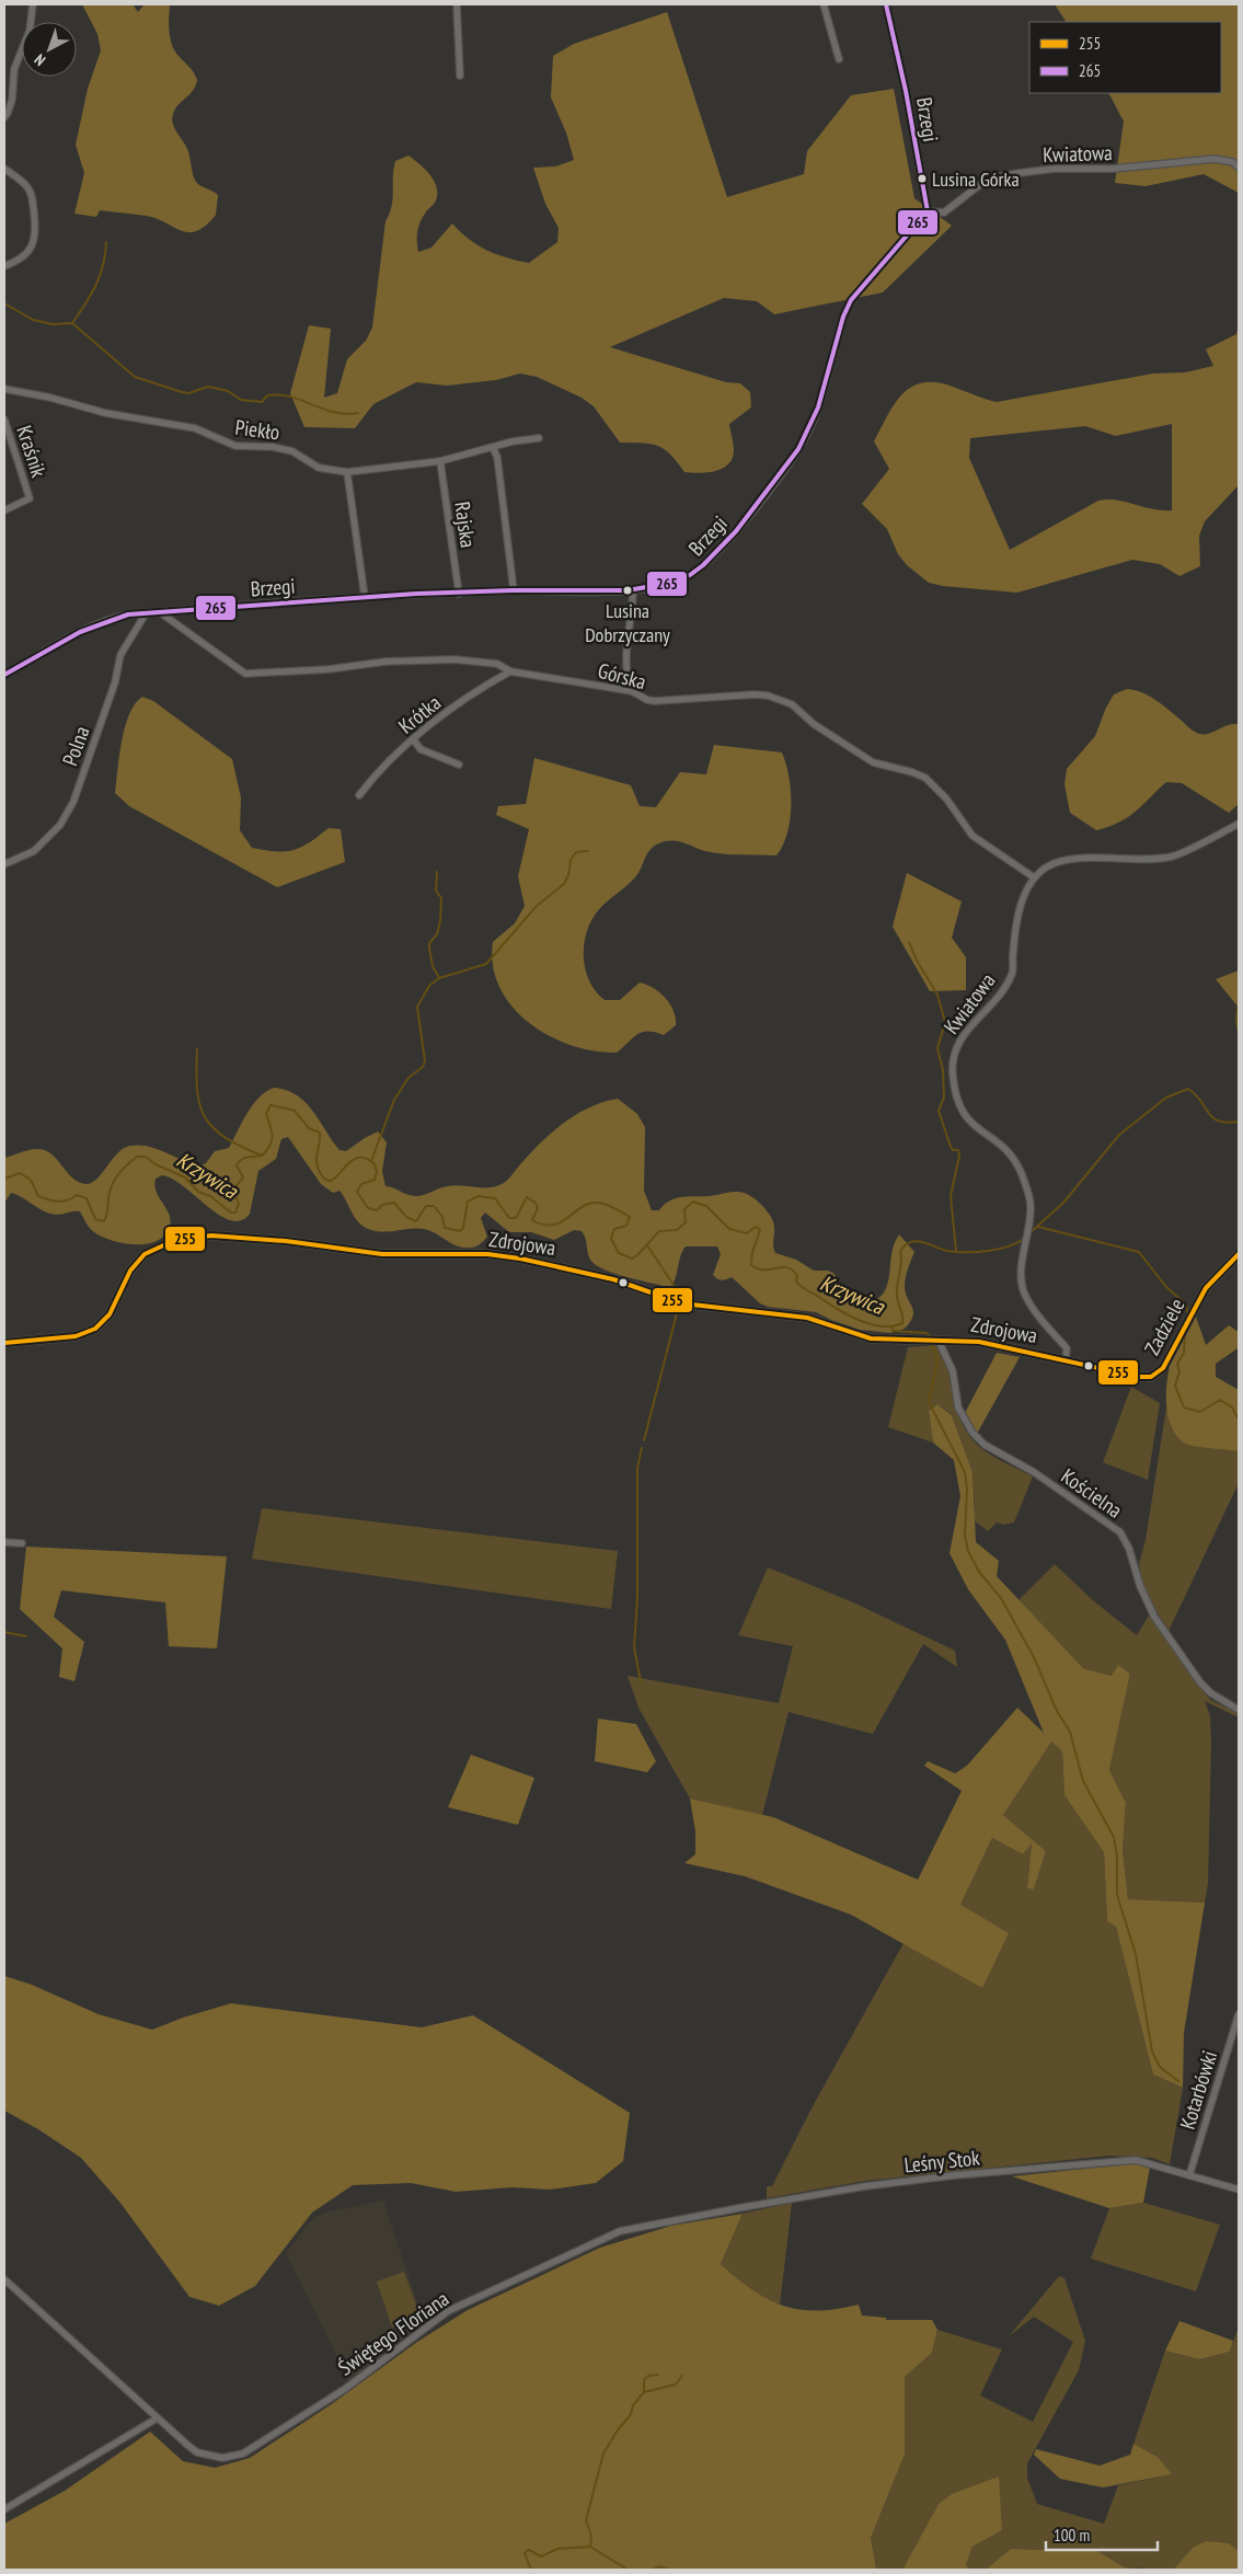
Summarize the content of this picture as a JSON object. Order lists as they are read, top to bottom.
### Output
{
  "streets": {
    "street": [
      "Brzegi",
      "Kwiatowa",
      "Piekło",
      "Kraśnik",
      "Rajska",
      "Górska",
      "Krótka",
      "Polna",
      "Zdrojowa",
      "Zadziele",
      "Kościelna",
      "Kotarbówki",
      "Leśny Stok",
      "Świętego Floriana"
    ]
  },
  "crossings": [
    ["Brzegi", "Kwiatowa"],
    ["Brzegi", "Rajska"],
    ["Brzegi", "Górska"],
    ["Brzegi", "Polna"],
    ["Kwiatowa", "Górska"],
    ["Kwiatowa", "Zdrojowa"],
    ["Kwiatowa", "Zadziele"],
    ["Piekło", "Rajska"],
    ["Górska", "Krótka"],
    ["Zdrojowa", "Zadziele"],
    ["Zdrojowa", "Kościelna"],
    ["Kotarbówki", "Leśny Stok"],
    ["Leśny Stok", "Świętego Floriana"]
  ],
  "water": ["Krzywica"],
  "places": ["Lusina Górka", "Lusina Dobrzyczany"],
  "lines": ["transit line 265", "transit line 255"],
  "legend": ["255", "265"],
  "scale_bar": "100 m",
  "north": "bottom left"
}
